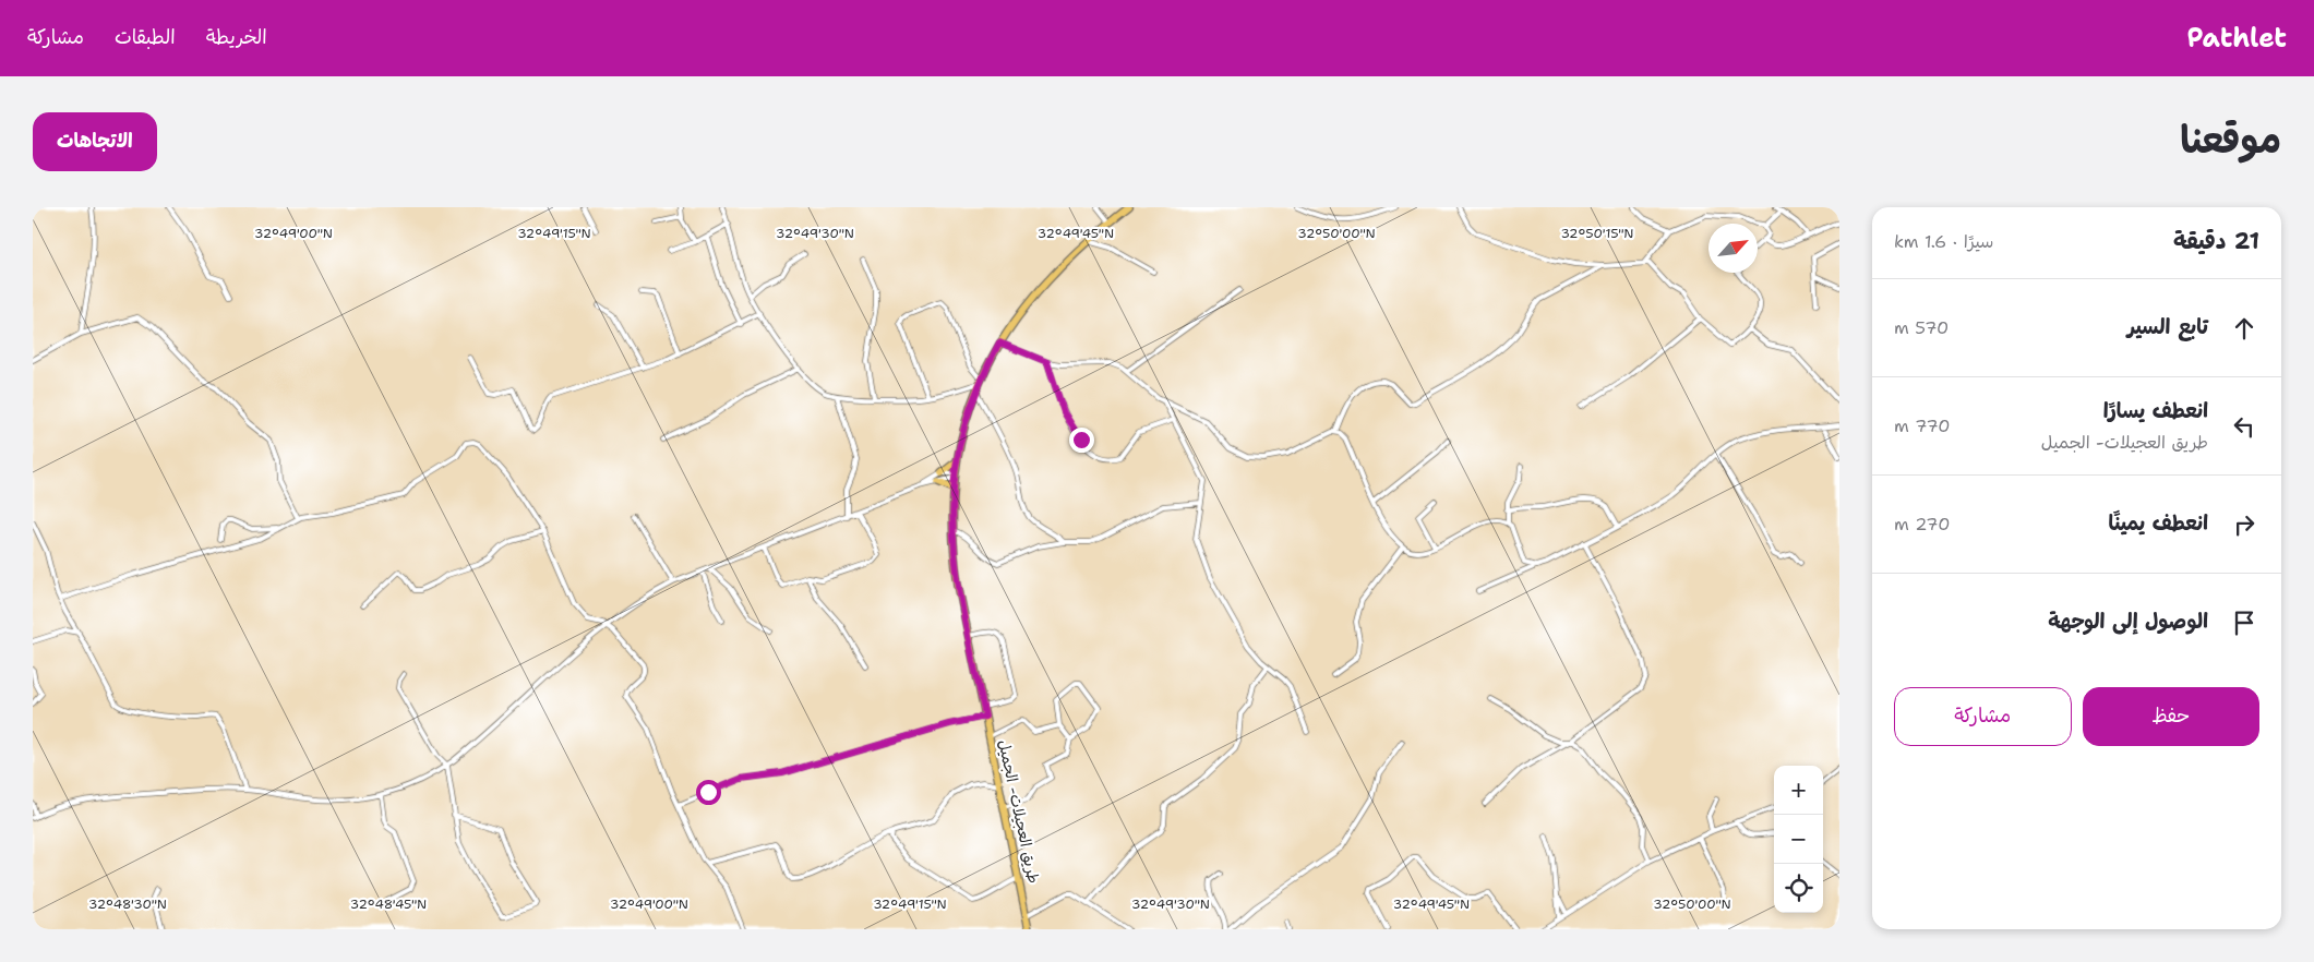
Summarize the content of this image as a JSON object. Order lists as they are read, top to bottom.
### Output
{
  "streets": {
    "main road": ["طريق العجيلات- الجميل"]
  },
  "north": "top right",
  "page": {
    "header": "Pathlet",
    "nav": ["الخريطة", "الطبقات", "مشاركة"],
    "title": "موقعنا",
    "buttons": [
      "الاتجاهات",
      ["حفظ", "مشاركة"]
    ],
    "heading": ["21 دقيقة", "سيرًا · 1.6 km"],
    "list": [
      ["تابع السير", "570 m"],
      ["انعطف يسارًا", "طريق العجيلات- الجميل", "770 m"],
      ["انعطف يمينًا", "270 m"],
      "الوصول إلى الوجهة"
    ],
    "map_buttons": ["+", "−"]
  },
  "coordinates": [
    "32°49'00\"N",
    "32°49'15\"N",
    "32°49'30\"N",
    "32°49'45\"N",
    "32°50'00\"N",
    "32°50'15\"N",
    "32°48'30\"N",
    "32°48'45\"N"
  ]
}
